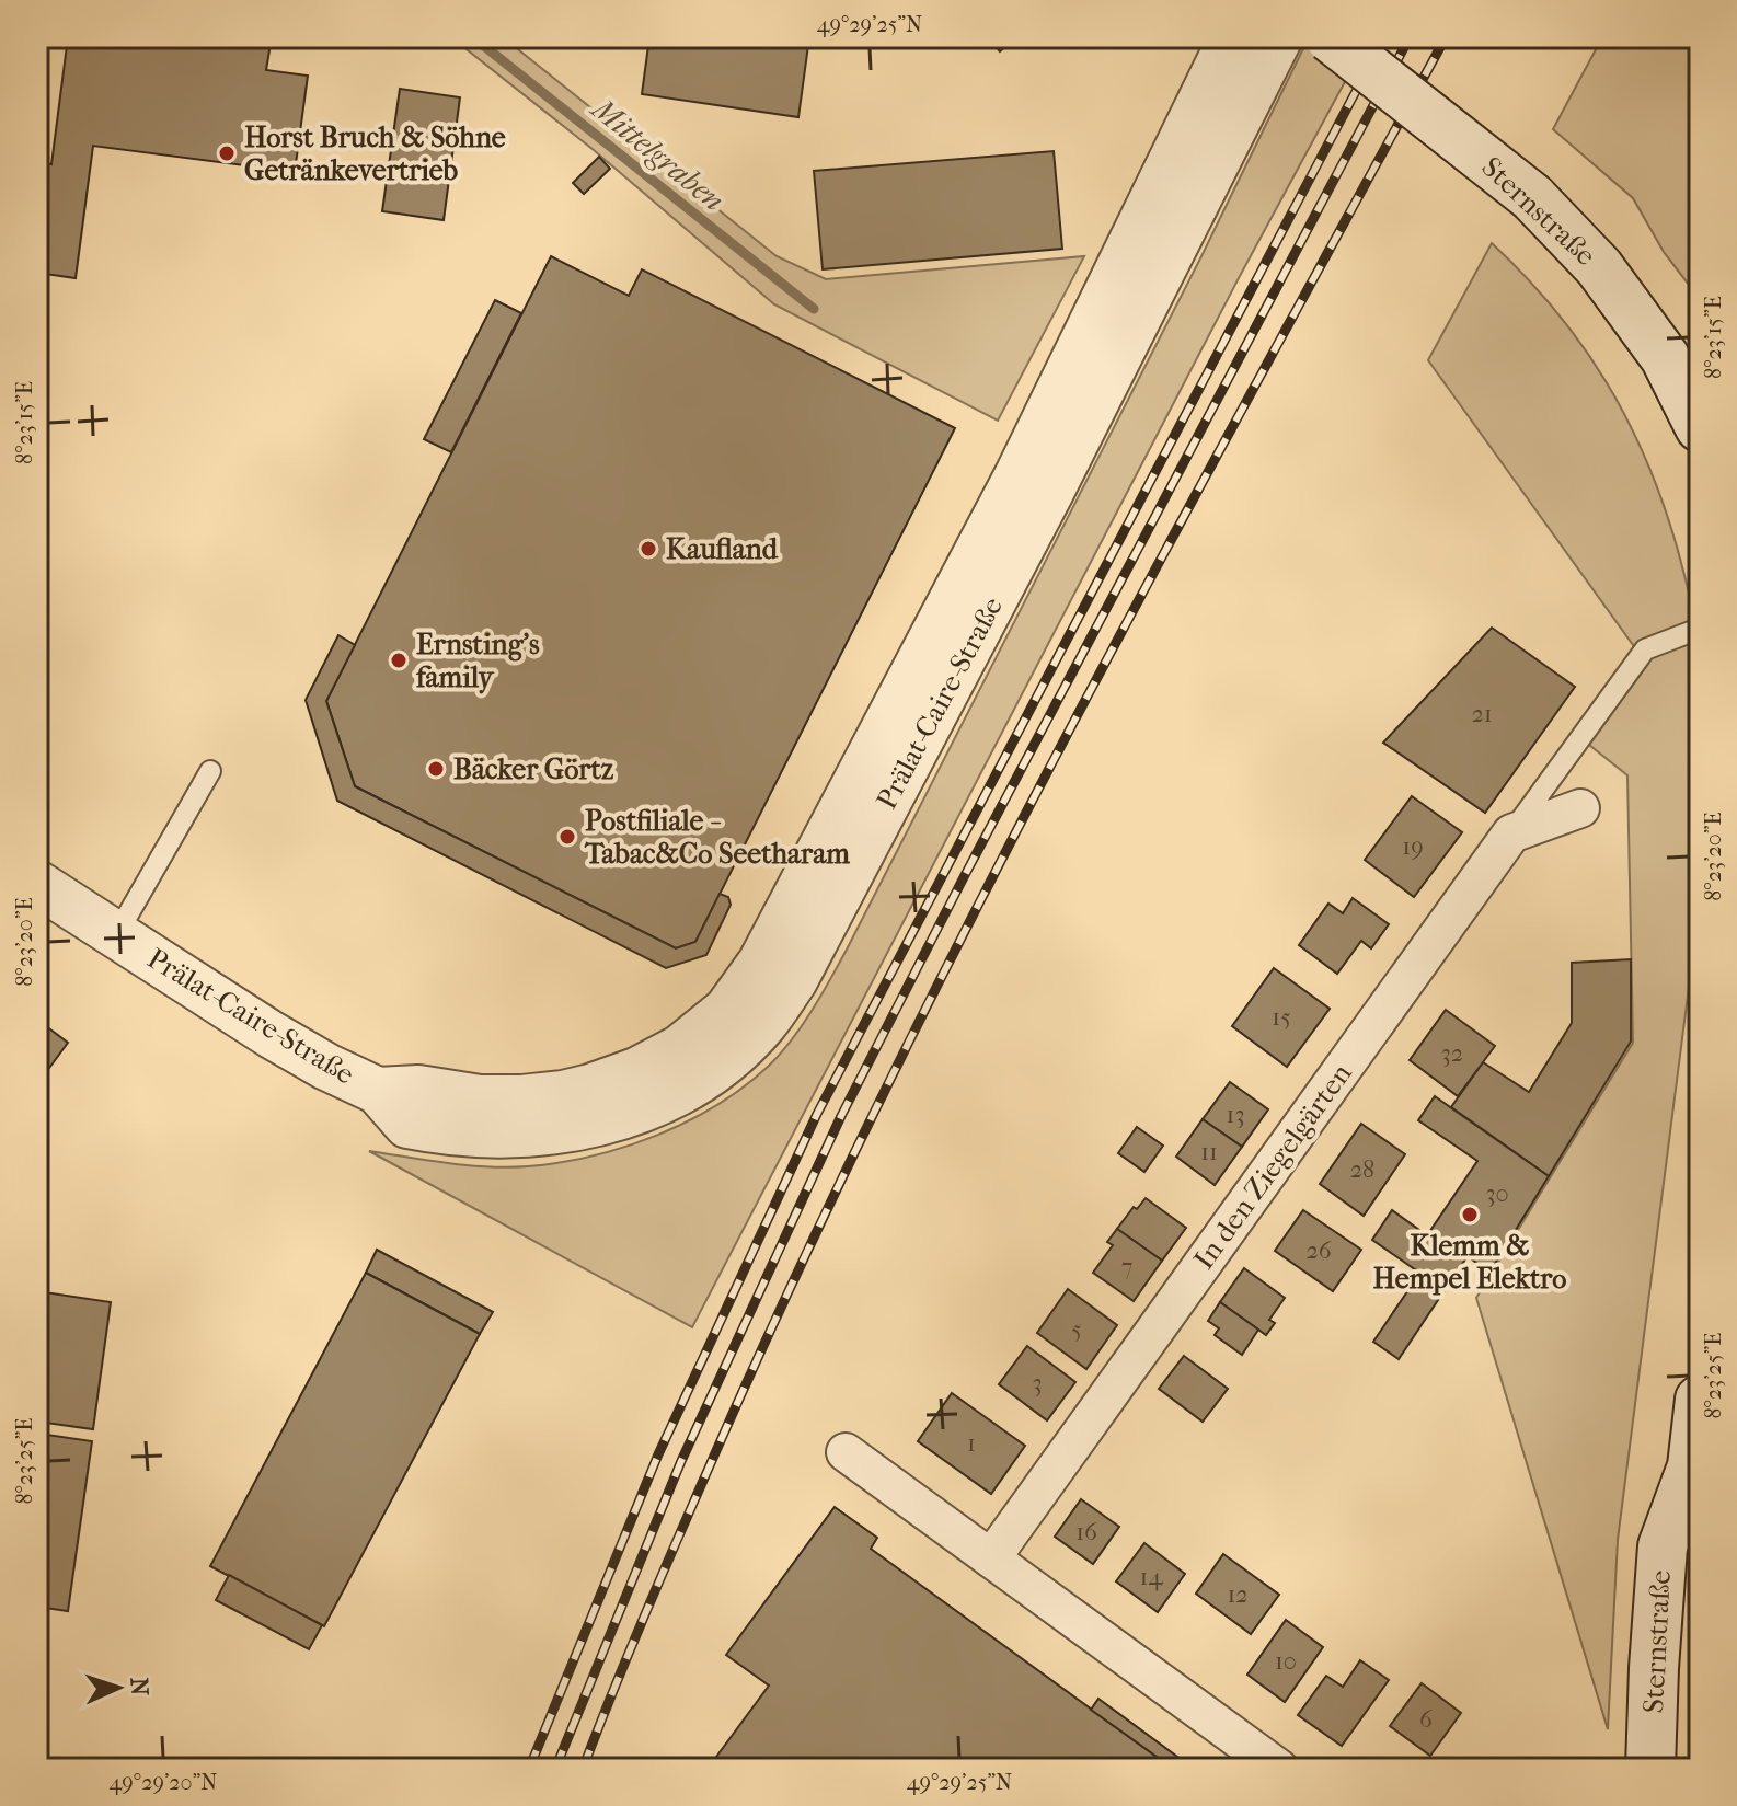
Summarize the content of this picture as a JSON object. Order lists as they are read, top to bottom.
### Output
{
  "streets": {
    "main road": ["Sternstraße"],
    "street": ["Prälat-Caire-Straße", "In den Ziegelgärten"]
  },
  "water": ["Mittelgraben"],
  "places": [
    "Horst Bruch & Söhne Getränkevertrieb",
    "Kaufland",
    "Ernsting's family",
    "Bäcker Görtz",
    "Postfiliale - Tabac&Co Seetharam",
    "Klemm & Hempel Elektro"
  ],
  "house_numbers": [
    "21",
    "19",
    "15",
    "32",
    "13",
    "11",
    "28",
    "30",
    "26",
    "7",
    "5",
    "3",
    "1",
    "16",
    "14",
    "12",
    "10",
    "6"
  ],
  "north": "right",
  "coordinates": [
    "49°29'25\"N",
    "8°23'15\"E",
    "8°23'20\"E",
    "8°23'25\"E",
    "49°29'20\"N"
  ]
}
